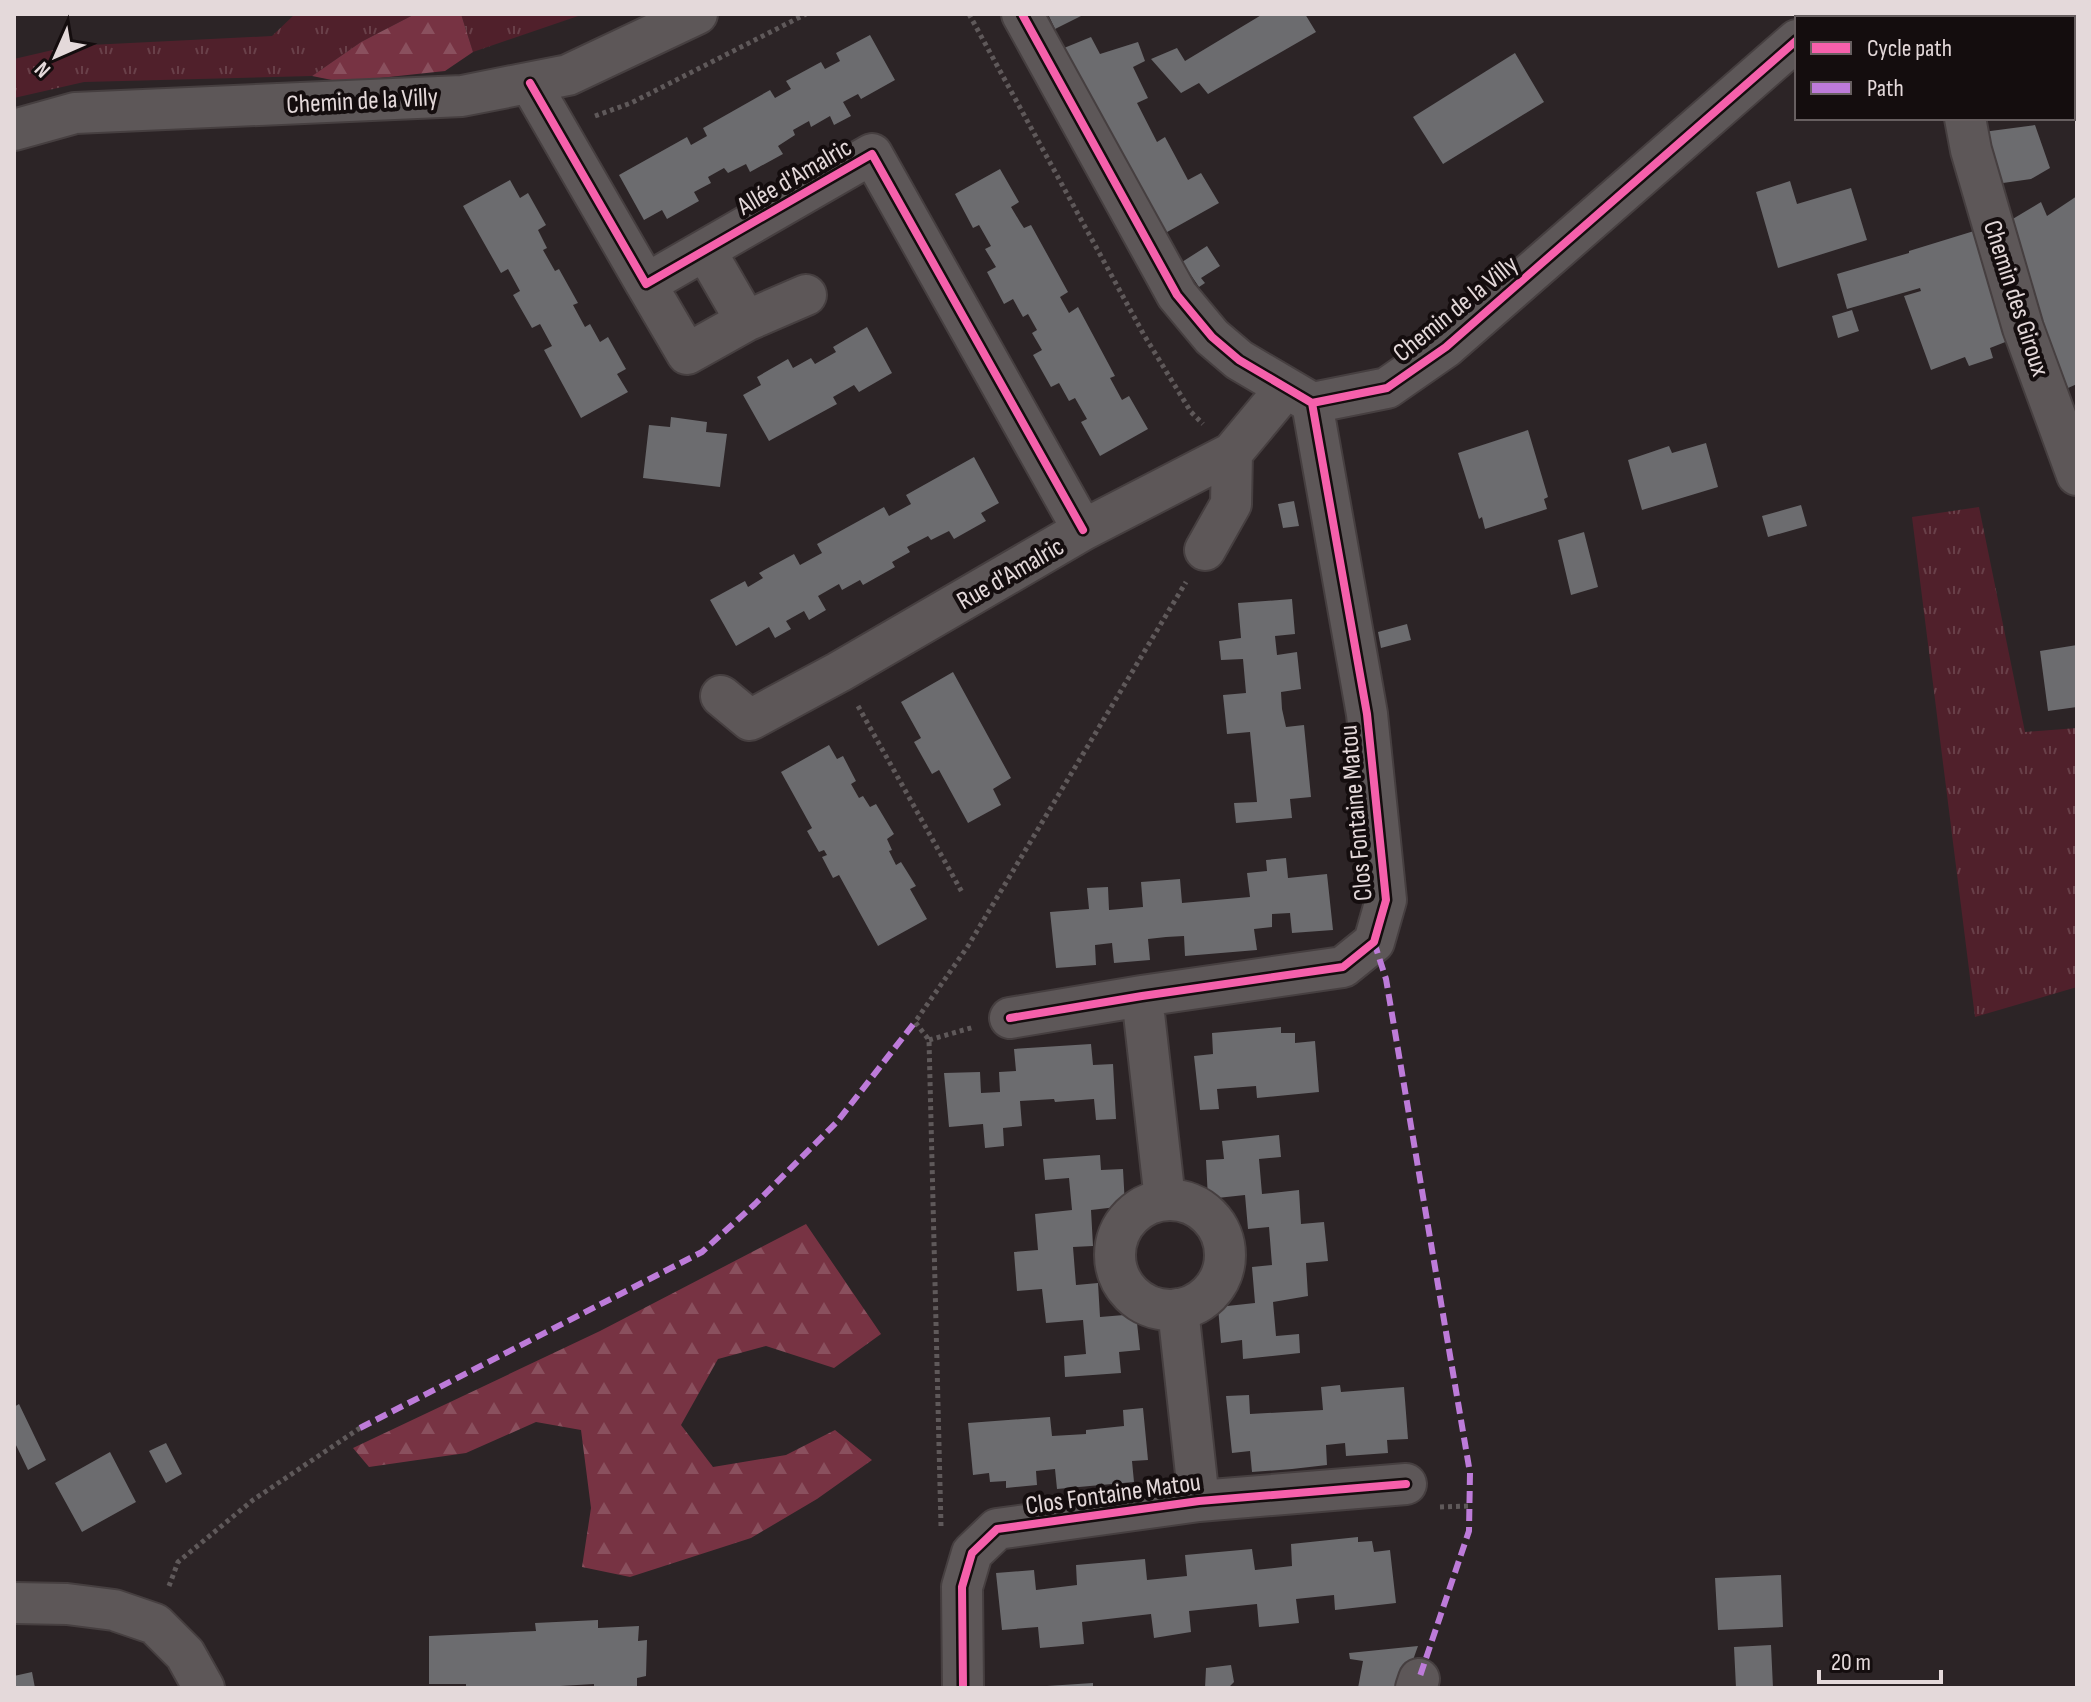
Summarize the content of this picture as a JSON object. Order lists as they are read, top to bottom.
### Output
{
  "streets": {
    "street": [
      "Chemin de la Villy",
      "Allée d'Amalric",
      "Chemin des Giroux",
      "Rue d'Amalric",
      "Clos Fontaine Matou"
    ]
  },
  "crossings": [
    ["Chemin de la Villy", "Rue d'Amalric"],
    ["Chemin de la Villy", "Clos Fontaine Matou"],
    ["Allée d'Amalric", "Rue d'Amalric"],
    ["Rue d'Amalric", "Clos Fontaine Matou"]
  ],
  "legend": ["Cycle path", "Path"],
  "scale_bar": "20 m",
  "north": "bottom left"
}
